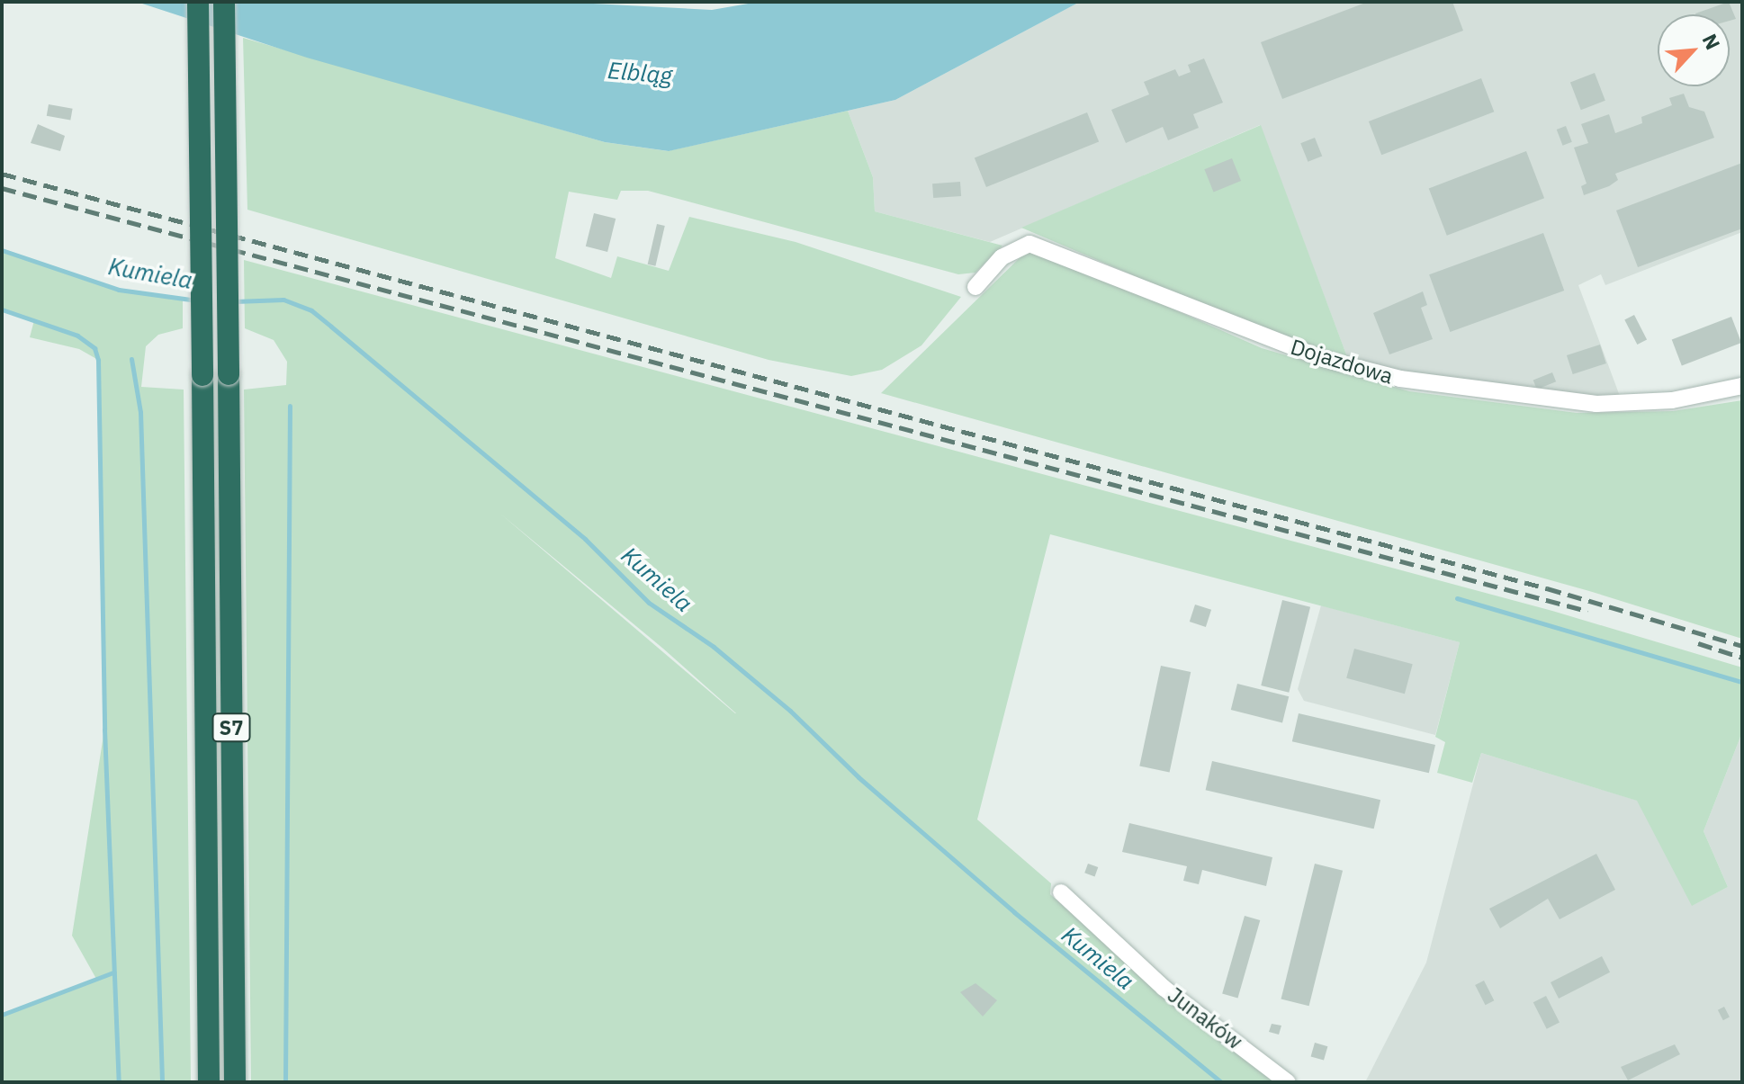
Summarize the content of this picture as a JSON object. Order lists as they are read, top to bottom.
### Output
{
  "streets": {
    "highway": ["S7"],
    "street": ["Dojazdowa", "Junaków"]
  },
  "water": ["Elbląg", "Kumiela"],
  "north": "top right"
}
